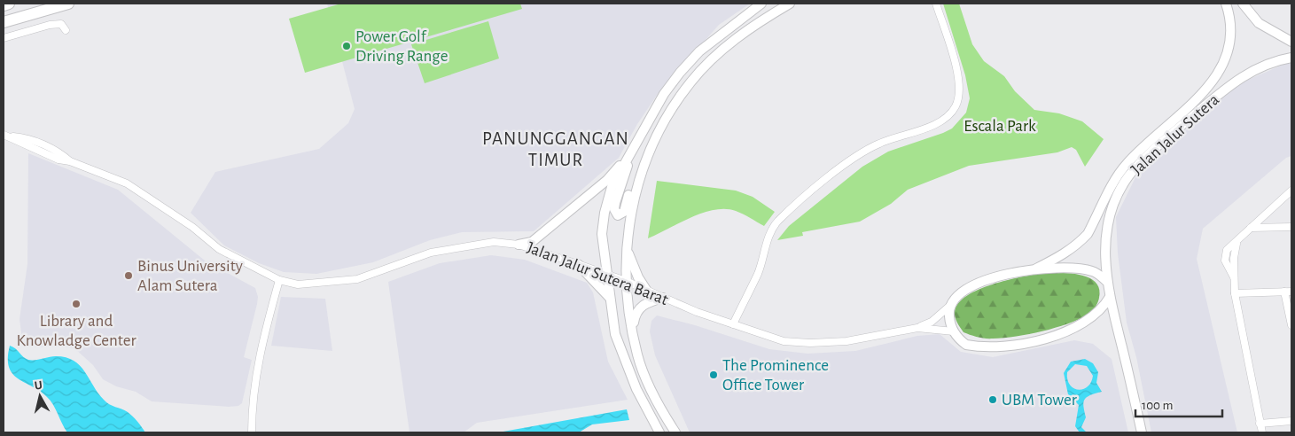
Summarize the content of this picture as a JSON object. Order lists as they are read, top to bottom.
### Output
{
  "streets": {
    "main road": ["Jalan Jalur Sutera", "Jalan Jalur Sutera Barat"]
  },
  "districts": ["PANUNGGANGAN TIMUR"],
  "parks": ["Escala Park"],
  "places": [
    "Power Golf Driving Range",
    "Binus University Alam Sutera",
    "Library and Knowladge Center",
    "The Prominence Office Tower",
    "UBM Tower"
  ],
  "scale_bar": "100 m",
  "north": "top"
}
